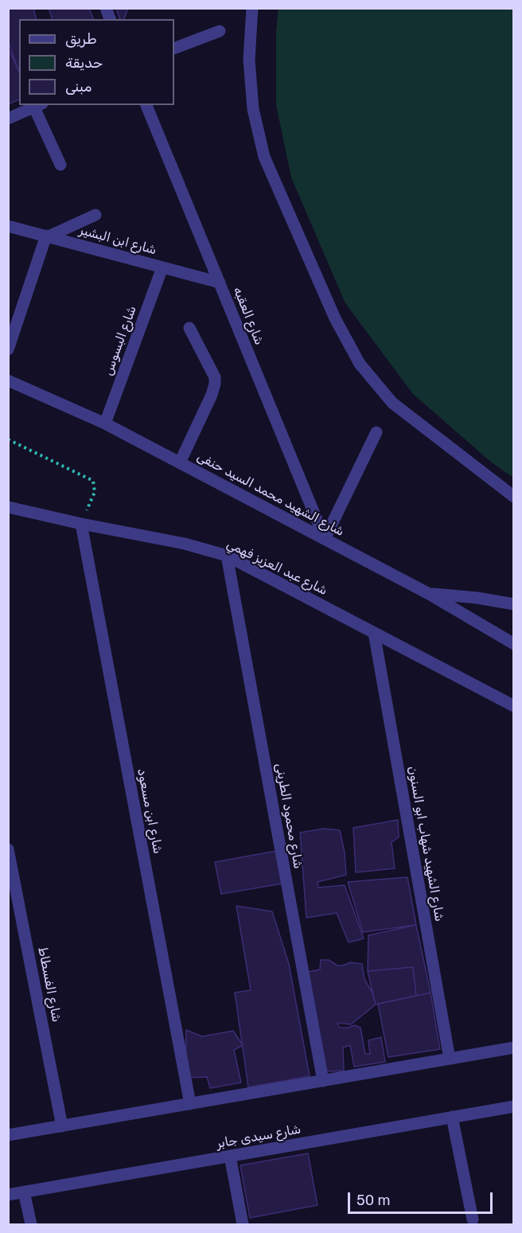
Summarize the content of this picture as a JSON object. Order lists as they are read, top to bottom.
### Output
{
  "streets": {
    "street": [
      "شارع ابن البشير",
      "شارع العقبه",
      "شارع البسوس",
      "شارع الشهيد محمد السيد حنفى",
      "شارع عبد العزيز فهمي",
      "شارع ابن مسعود",
      "شارع محمود الطرينى",
      "شارع الشهيد شهاب ابو السنون",
      "شارع الفسطاط",
      "شارع سيدى جابر"
    ]
  },
  "crossings": [
    ["شارع ابن البشير", "شارع العقبه"],
    ["شارع ابن البشير", "شارع البسوس"],
    ["شارع العقبه", "شارع الشهيد محمد السيد حنفى"],
    ["شارع البسوس", "شارع الشهيد محمد السيد حنفى"],
    ["شارع عبد العزيز فهمي", "شارع ابن مسعود"],
    ["شارع عبد العزيز فهمي", "شارع محمود الطرينى"],
    ["شارع عبد العزيز فهمي", "شارع الشهيد شهاب ابو السنون"]
  ],
  "legend": ["طريق", "حديقة", "مبنى"],
  "scale_bar": "50 m"
}
